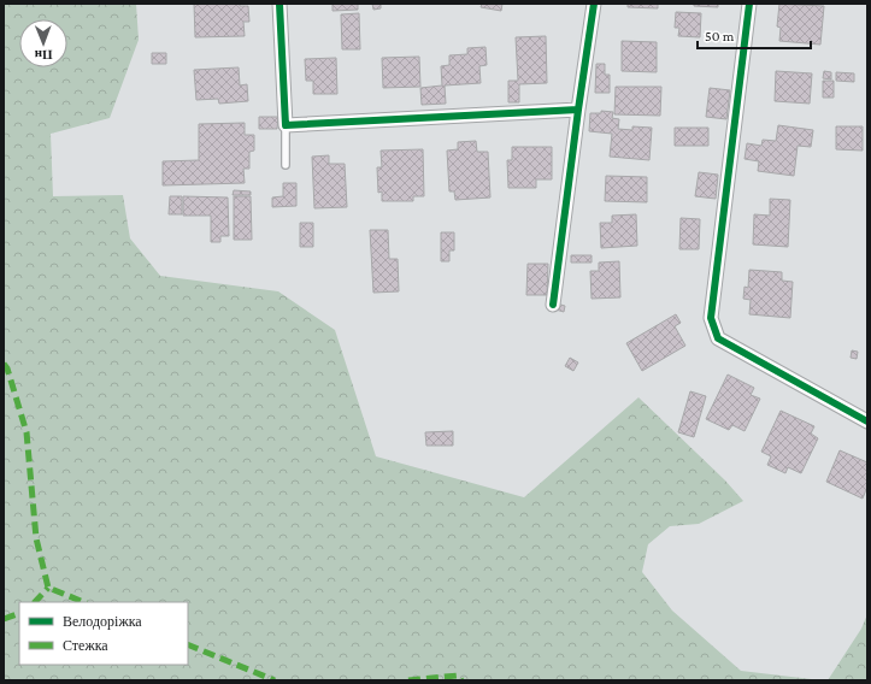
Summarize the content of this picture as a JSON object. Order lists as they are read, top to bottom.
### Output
{
  "legend": ["Велодоріжка", "Стежка"],
  "scale_bar": "50 m",
  "north": "bottom"
}
